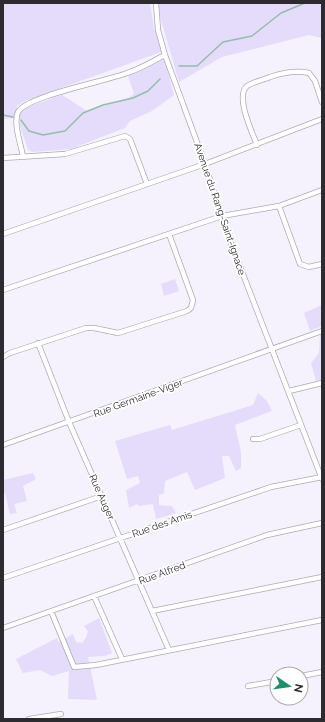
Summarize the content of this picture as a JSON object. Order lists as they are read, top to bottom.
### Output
{
  "streets": {
    "street": [
      "Avenue du Rang-Saint-Ignace",
      "Rue Germaine-Viger",
      "Rue Auger",
      "Rue des Amis",
      "Rue Alfred"
    ]
  },
  "crossings": [
    ["Avenue du Rang-Saint-Ignace", "Rue Germaine-Viger"],
    ["Avenue du Rang-Saint-Ignace", "Rue des Amis"],
    ["Rue Germaine-Viger", "Rue Auger"],
    ["Rue Auger", "Rue des Amis"],
    ["Rue Auger", "Rue Alfred"]
  ],
  "north": "right"
}
